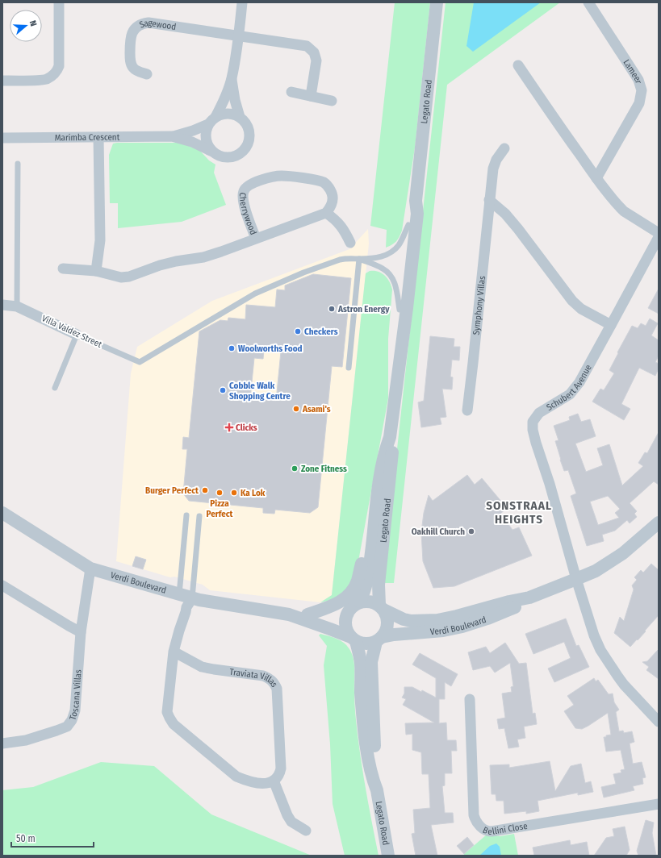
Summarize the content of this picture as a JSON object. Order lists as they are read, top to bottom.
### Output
{
  "streets": {
    "street": [
      "Sagewood",
      "Lameer",
      "Legato Road",
      "Marimba Crescent",
      "Cherrywood",
      "Symphony Villas",
      "Villa Valdez Street",
      "Schubert Avenue",
      "Verdi Boulevard",
      "Traviata Villas",
      "Toscana Villas",
      "Bellini Close"
    ]
  },
  "crossings": [
    ["Legato Road", "Verdi Boulevard"],
    ["Schubert Avenue", "Verdi Boulevard"],
    ["Verdi Boulevard", "Toscana Villas"]
  ],
  "districts": ["SONSTRAAL HEIGHTS"],
  "places": {
    "other": [
      "Astron Energy",
      "Checkers",
      "Woolworths Food",
      "Cobble Walk Shopping Centre",
      "Asami's",
      "Zone Fitness",
      "Burger Perfect",
      "Pizza Perfect",
      "Ka Lok",
      "Oakhill Church"
    ],
    "health": ["Clicks"]
  },
  "scale_bar": "50 m",
  "north": "right"
}
